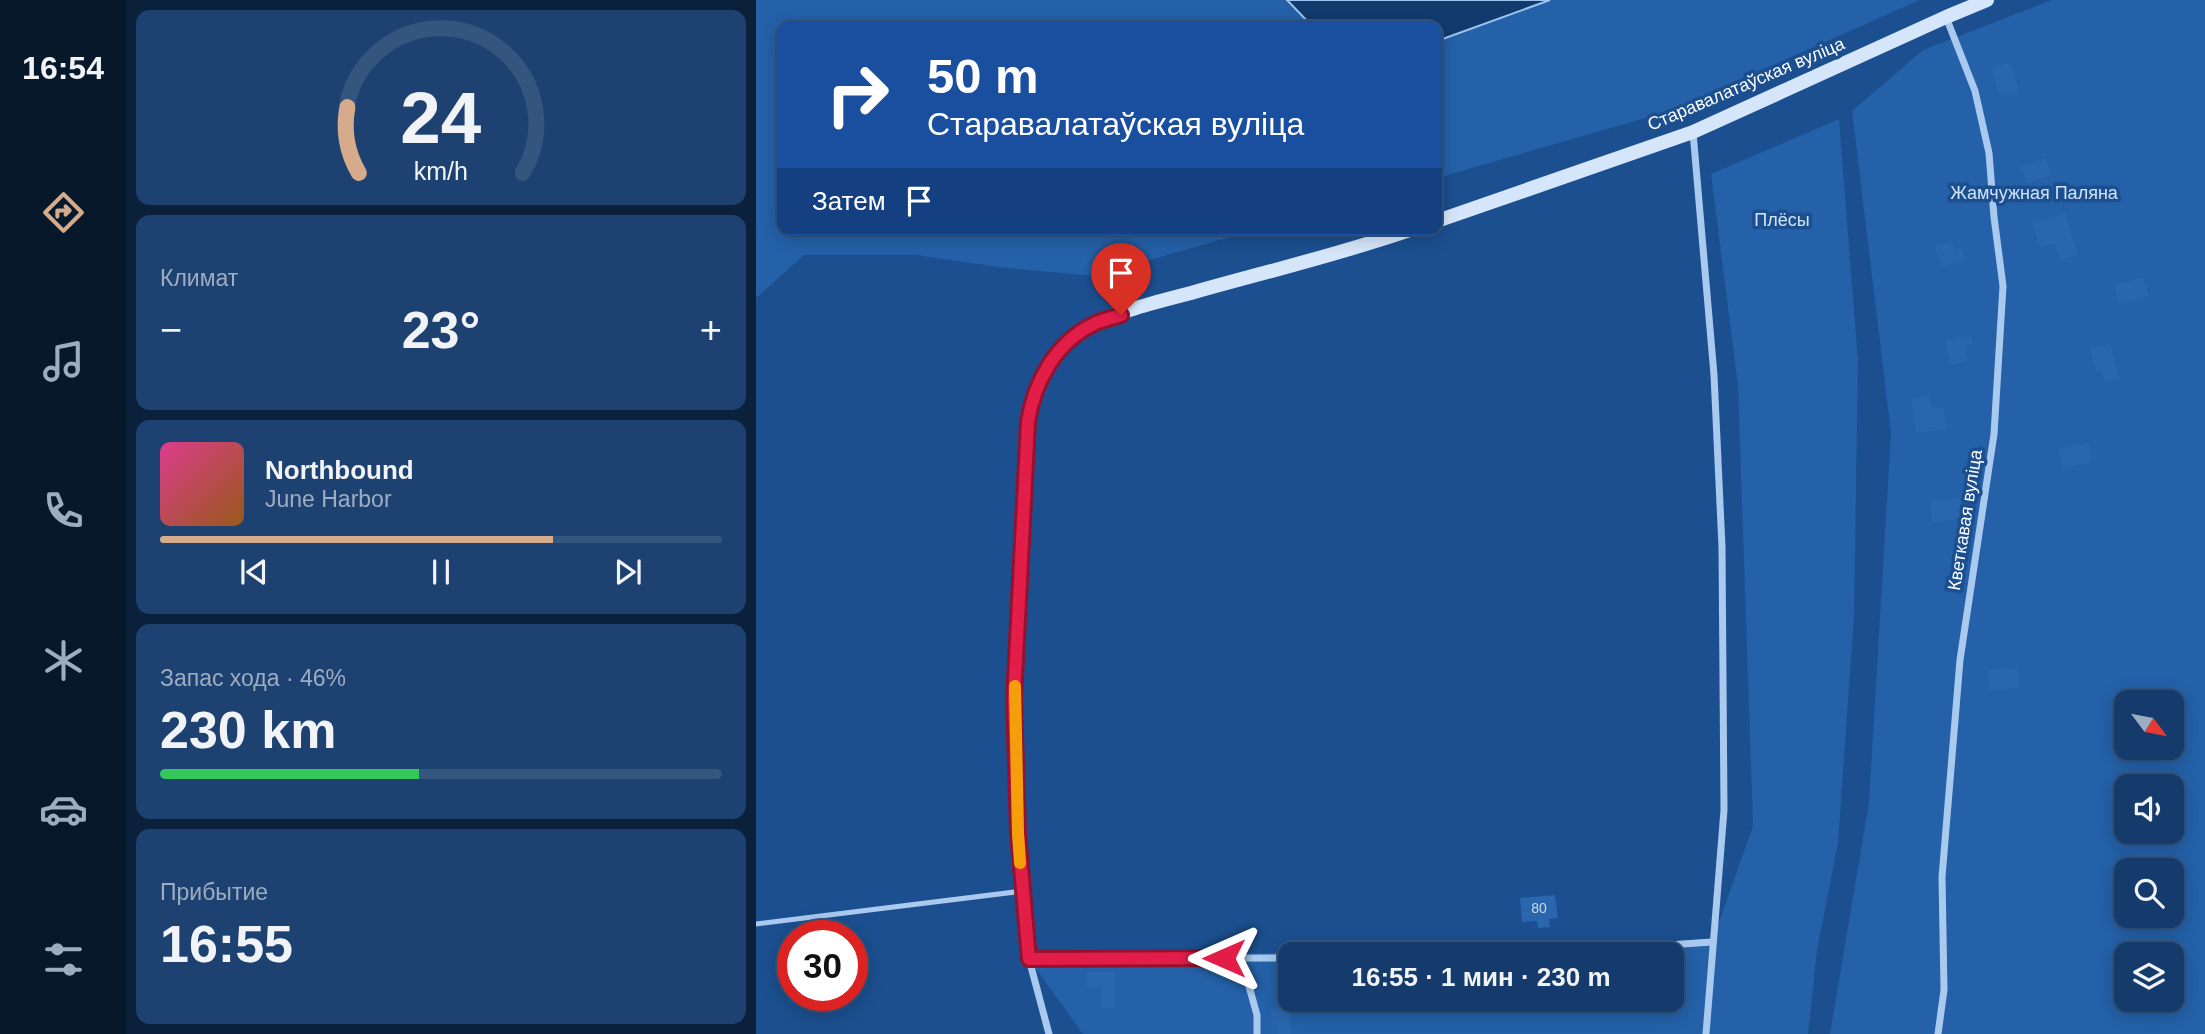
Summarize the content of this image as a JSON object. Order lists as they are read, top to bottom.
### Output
{
  "streets": {
    "street": ["Старавалатаўская вуліца", "Кветкавая вуліца"]
  },
  "crossings": [
    ["Старавалатаўская вуліца", "Кветкавая вуліца"]
  ],
  "parks": ["Жамчужная Паляна", "Плёсы"],
  "house_numbers": ["80"],
  "north": "bottom right",
  "page": {
    "tabs": "16:54",
    "turn": ["50 m", "Старавалатаўская вуліца"],
    "then": "Затем",
    "tile": [
      "Климат",
      ["Запас хода · 46%", "230 km"],
      ["Прибытие", "16:55"]
    ],
    "heat": ["−", "23°", "+"],
    "song": ["Northbound", "June Harbor"],
    "limit": "30",
    "trip": "16:55 · 1 мин · 230 m",
    "gauge": ["24", "km/h"]
  }
}
